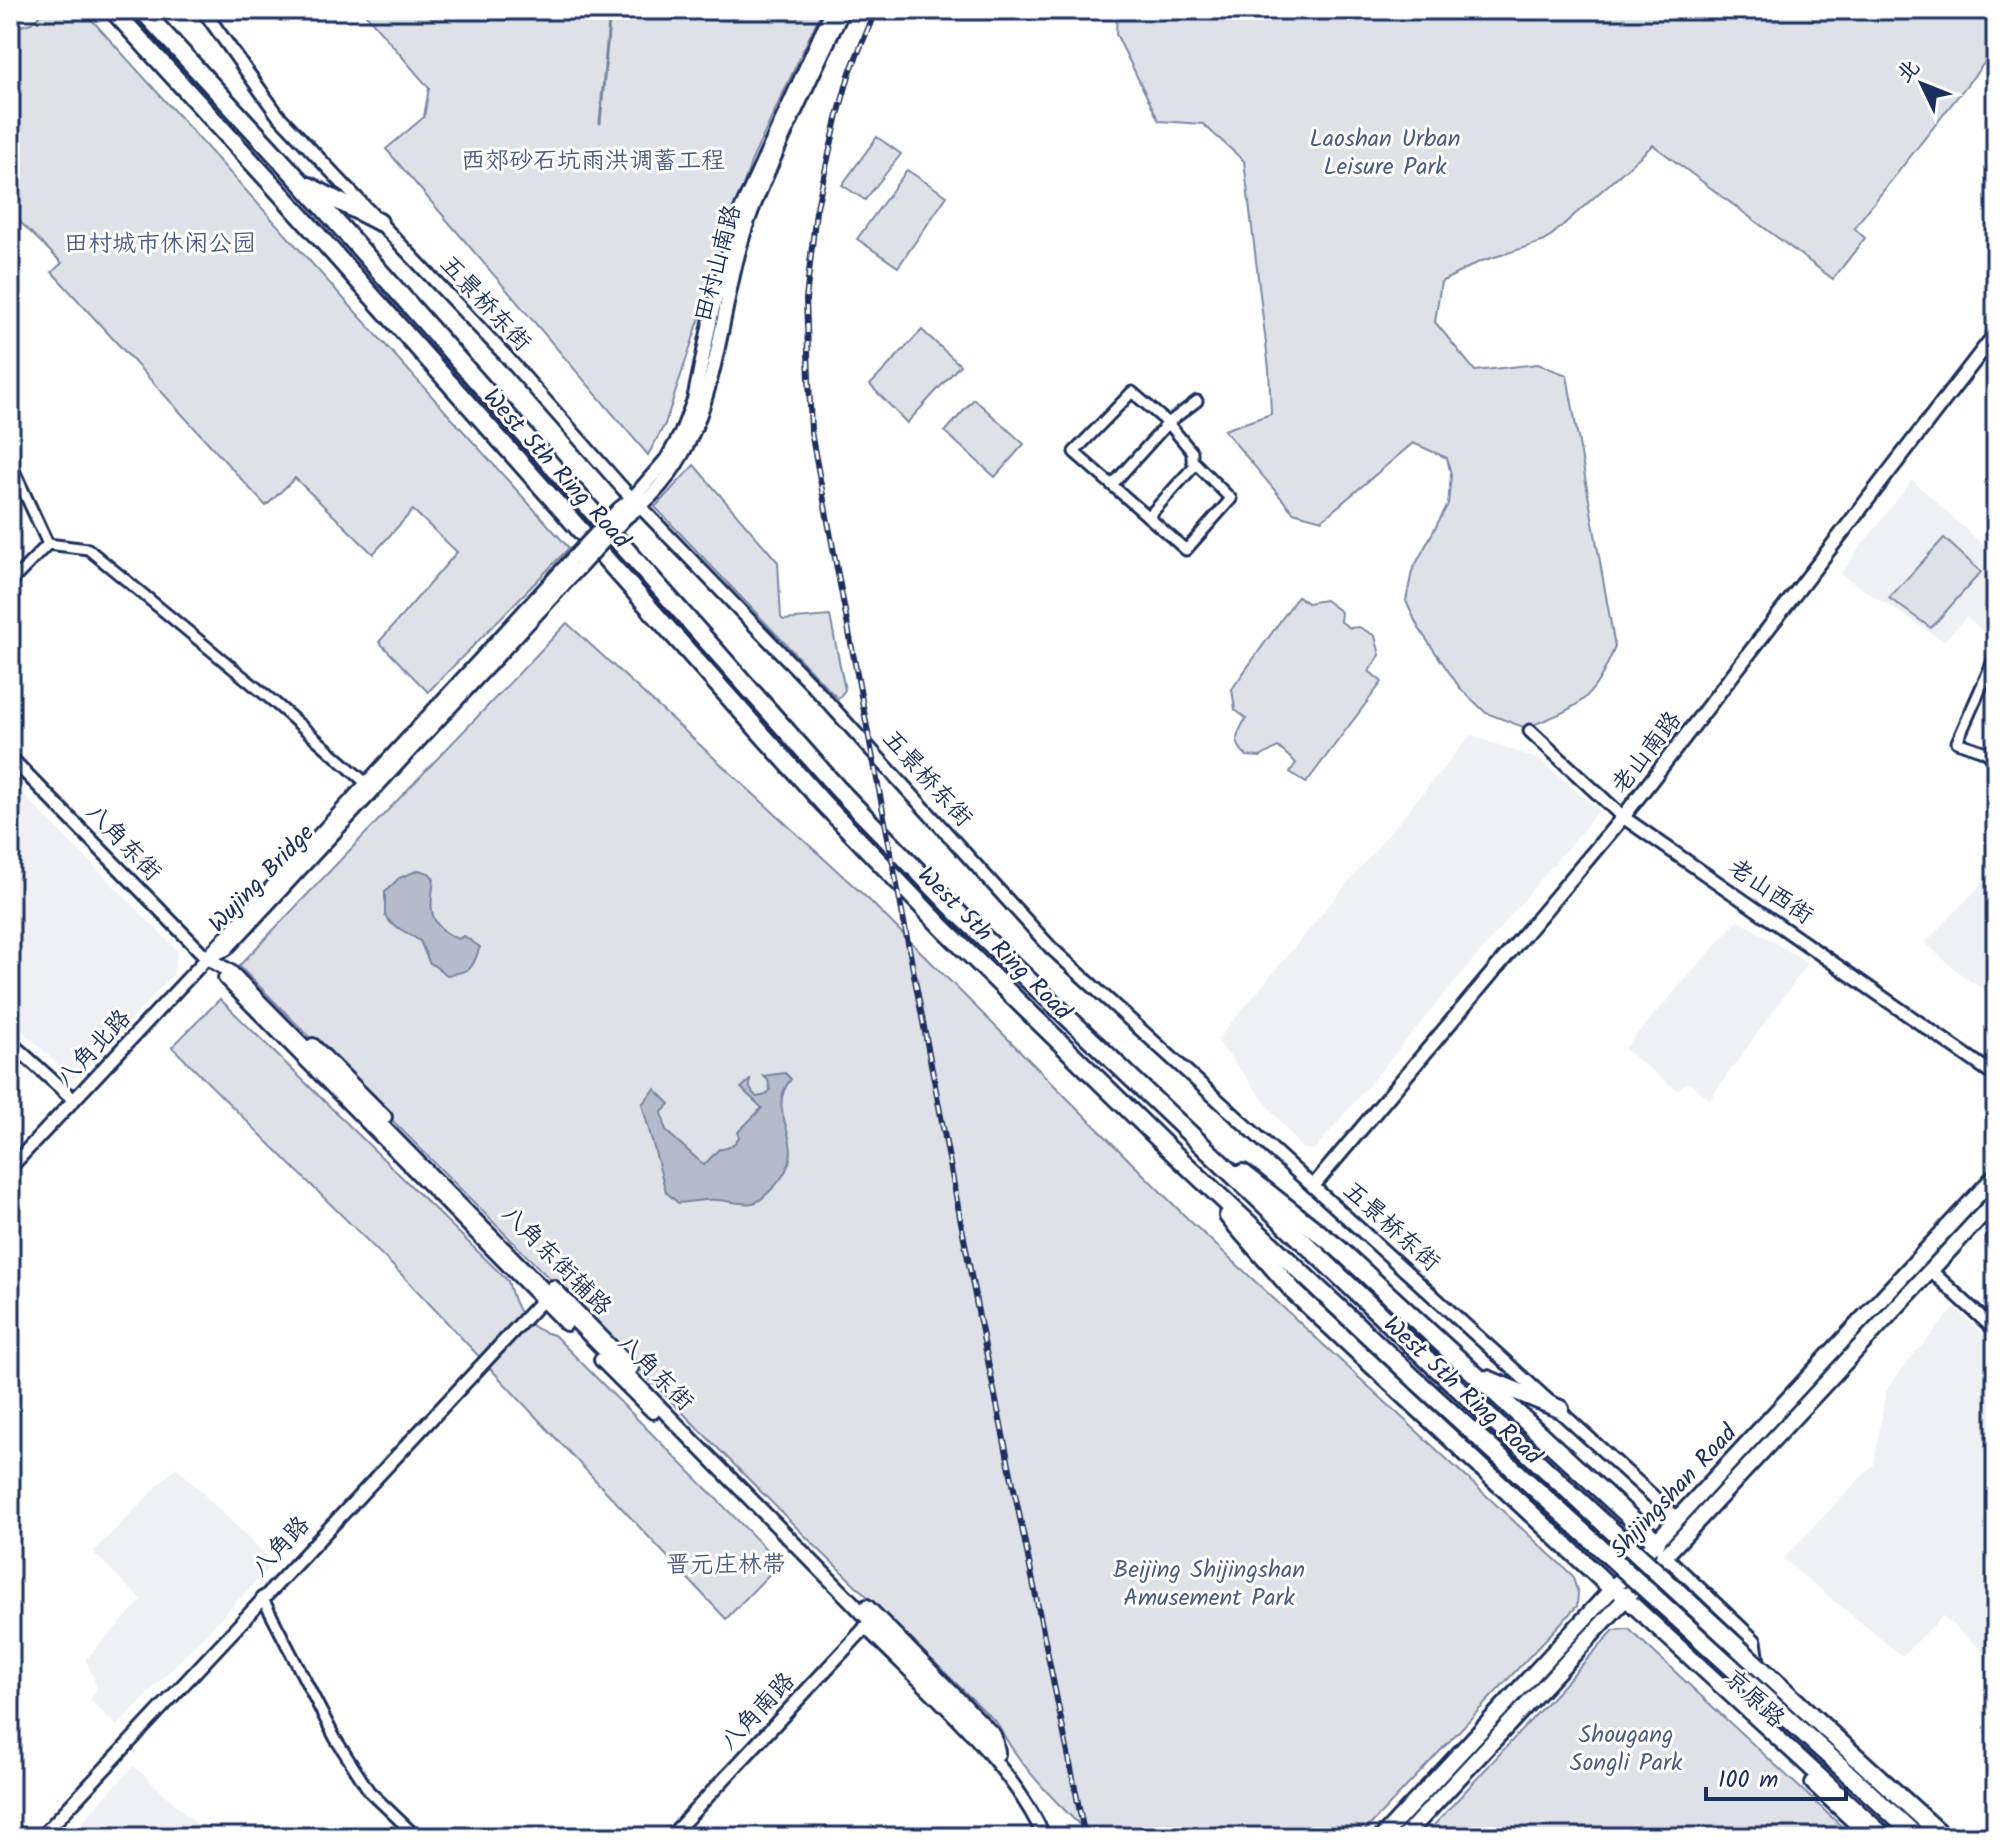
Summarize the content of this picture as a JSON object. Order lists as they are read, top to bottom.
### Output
{
  "streets": {
    "highway": ["West 5th Ring Road"],
    "main road": [
      "田村山南路",
      "老山南路",
      "八角东街",
      "Wujing Bridge",
      "Shijingshan Road",
      "京原路"
    ],
    "street": [
      "五景桥东街",
      "老山西街",
      "八角北路",
      "八角路",
      "八角南路"
    ]
  },
  "crossings": [
    ["田村山南路", "五景桥东街"],
    ["田村山南路", "Wujing Bridge"],
    ["五景桥东街", "老山南路"],
    ["五景桥东街", "Shijingshan Road"],
    ["老山南路", "老山西街"],
    ["八角东街", "Wujing Bridge"],
    ["八角东街", "八角北路"],
    ["八角东街", "八角路"],
    ["八角东街", "八角南路"],
    ["Wujing Bridge", "八角北路"],
    ["Shijingshan Road", "京原路"]
  ],
  "parks": [
    "Laoshan Urban Leisure Park",
    "西郊砂石坑雨洪调蓄工程",
    "田村城市休闲公园",
    "晋元庄林带",
    "Beijing Shijingshan Amusement Park",
    "Shougang Songli Park"
  ],
  "scale_bar": "100 m",
  "north": "top left"
}
